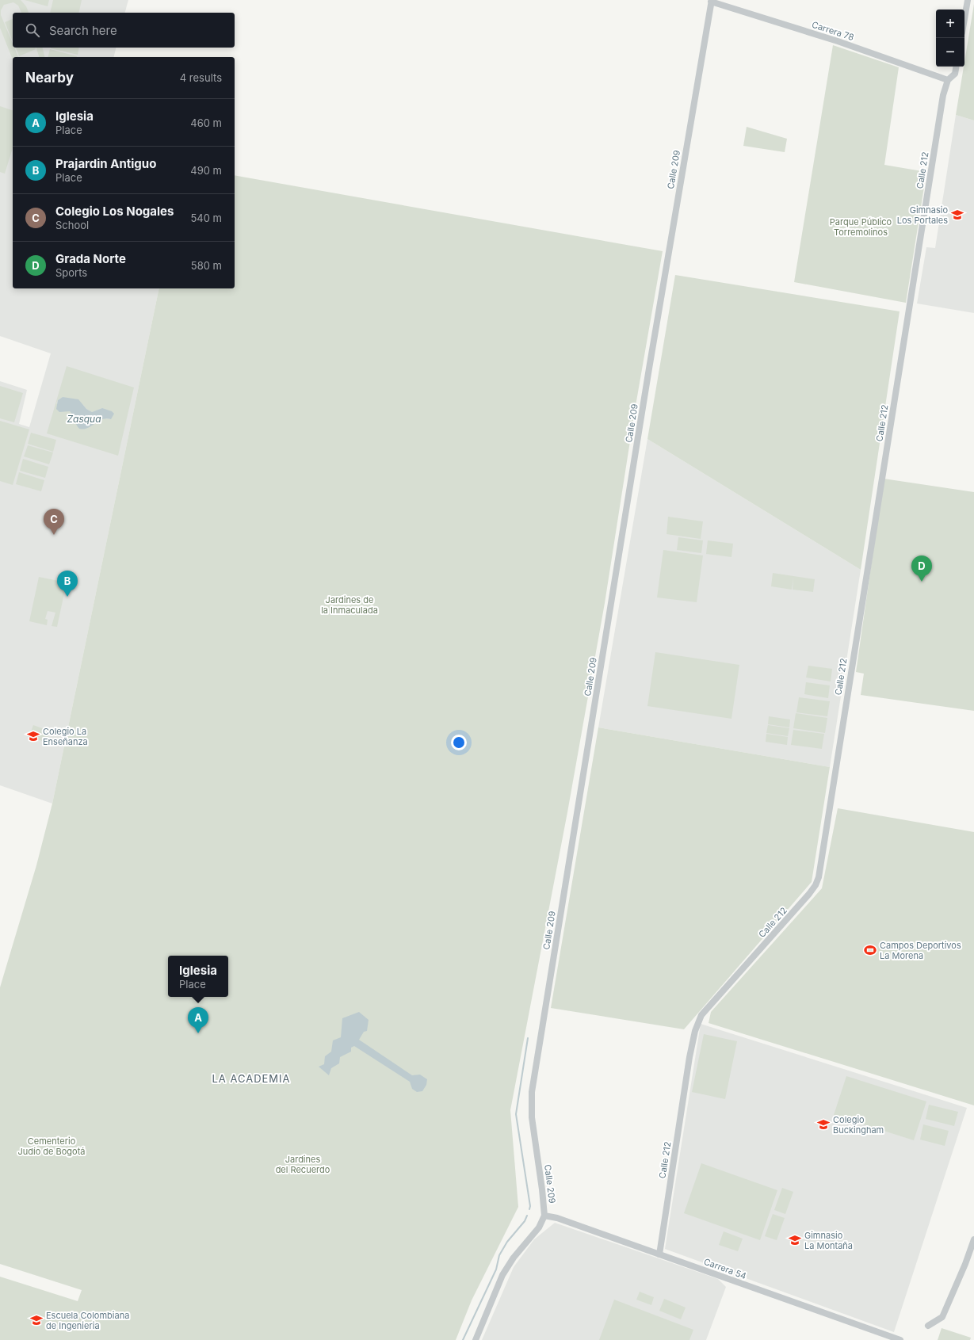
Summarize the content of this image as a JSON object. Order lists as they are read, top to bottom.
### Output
{
  "streets": {
    "street": [
      "Carrera 78",
      "Calle 209",
      "Calle 212",
      "Carrera 54"
    ]
  },
  "crossings": [
    ["Carrera 78", "Calle 209"],
    ["Carrera 78", "Calle 212"],
    ["Calle 209", "Carrera 54"],
    ["Calle 212", "Carrera 54"]
  ],
  "districts": ["LA ACADEMIA"],
  "water": ["Zasqua"],
  "parks": [
    "Parque Público Torremolinos",
    "Jardines de la Inmaculada",
    "Cementerio Judío de Bogotá",
    "Jardines del Recuerdo"
  ],
  "places": {
    "school or university": [
      "Gimnasio Los Portales",
      "Colegio La Enseñanza",
      "Colegio Buckingham",
      "Gimnasio La Montaña",
      "Escuela Colombiana de Ingenieria"
    ],
    "sports": ["Campos Deportivos La Morena"]
  },
  "page": {
    "map_buttons": ["+", "−"],
    "search": "Search here",
    "heading": ["Nearby", "4 results"],
    "list": [
      {
        "mark": "A",
        "name": "Iglesia",
        "note": "Place",
        "value": "460 m"
      },
      {
        "mark": "B",
        "name": "Prajardin Antiguo",
        "note": "Place",
        "value": "490 m"
      },
      {
        "mark": "C",
        "name": "Colegio Los Nogales",
        "note": "School",
        "value": "540 m"
      },
      {
        "mark": "D",
        "name": "Grada Norte",
        "note": "Sports",
        "value": "580 m"
      }
    ],
    "pins": [
      "C",
      "D",
      "B",
      "A"
    ],
    "popup": ["Iglesia", "Place"]
  }
}
